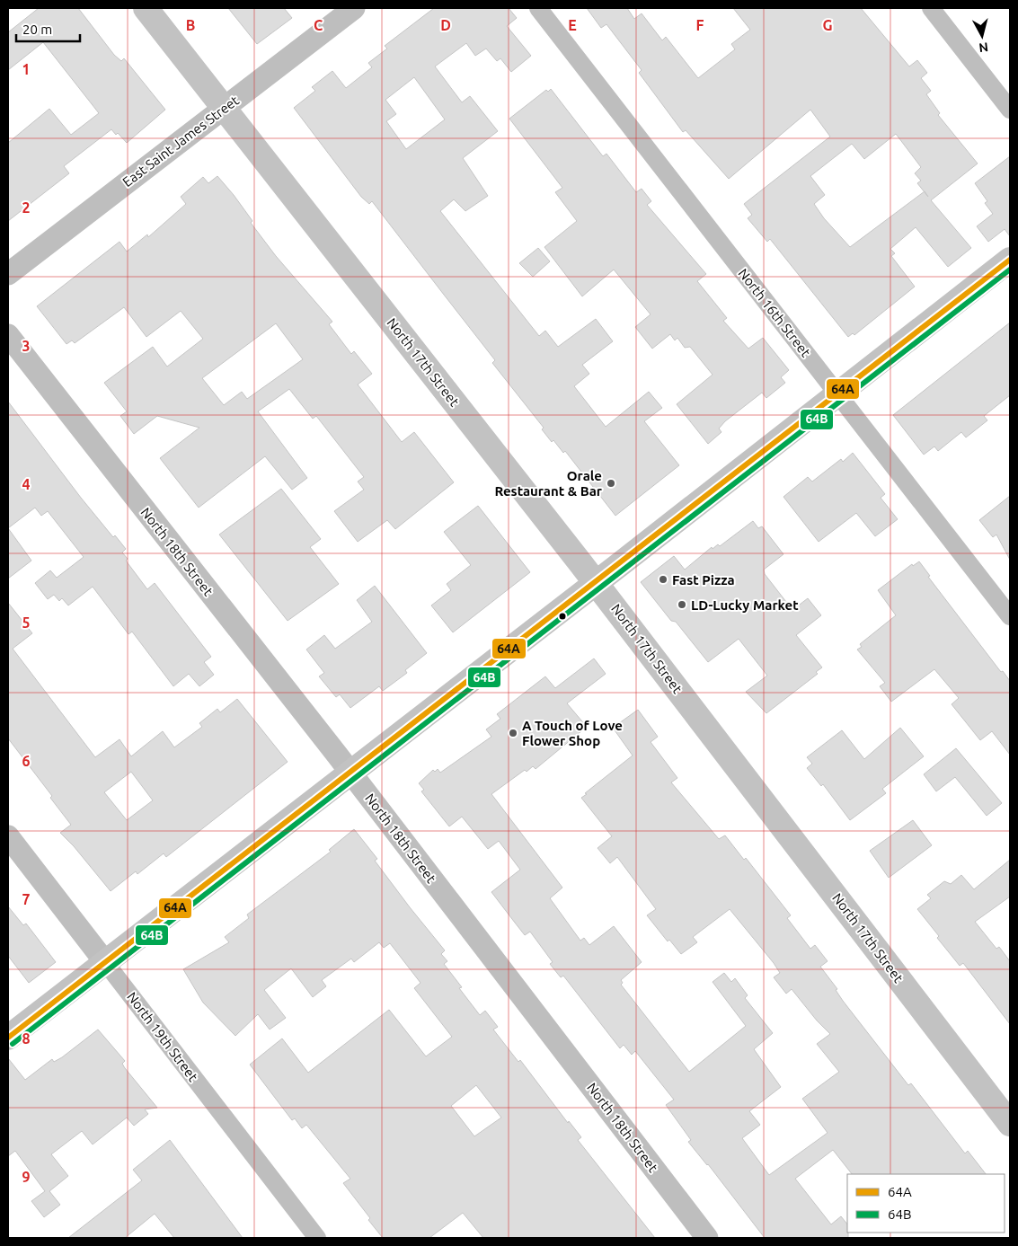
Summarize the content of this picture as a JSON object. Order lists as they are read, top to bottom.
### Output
{
  "streets": {
    "main road": ["North 17th Street"],
    "street": [
      "East Saint James Street",
      "North 16th Street",
      "North 18th Street",
      "North 19th Street"
    ]
  },
  "crossings": [
    ["East Saint James Street", "North 17th Street"]
  ],
  "places": [
    "Orale Restaurant & Bar",
    "Fast Pizza",
    "LD-Lucky Market",
    "A Touch of Love Flower Shop"
  ],
  "lines": ["transit line 64A", "transit line 64B"],
  "legend": ["64A", "64B"],
  "scale_bar": "20 m",
  "north": "bottom",
  "grid": {
    "columns": [
      "B",
      "C",
      "D",
      "E",
      "F",
      "G"
    ],
    "rows": [
      "1",
      "2",
      "3",
      "4",
      "5",
      "6",
      "7",
      "8",
      "9"
    ]
  }
}
